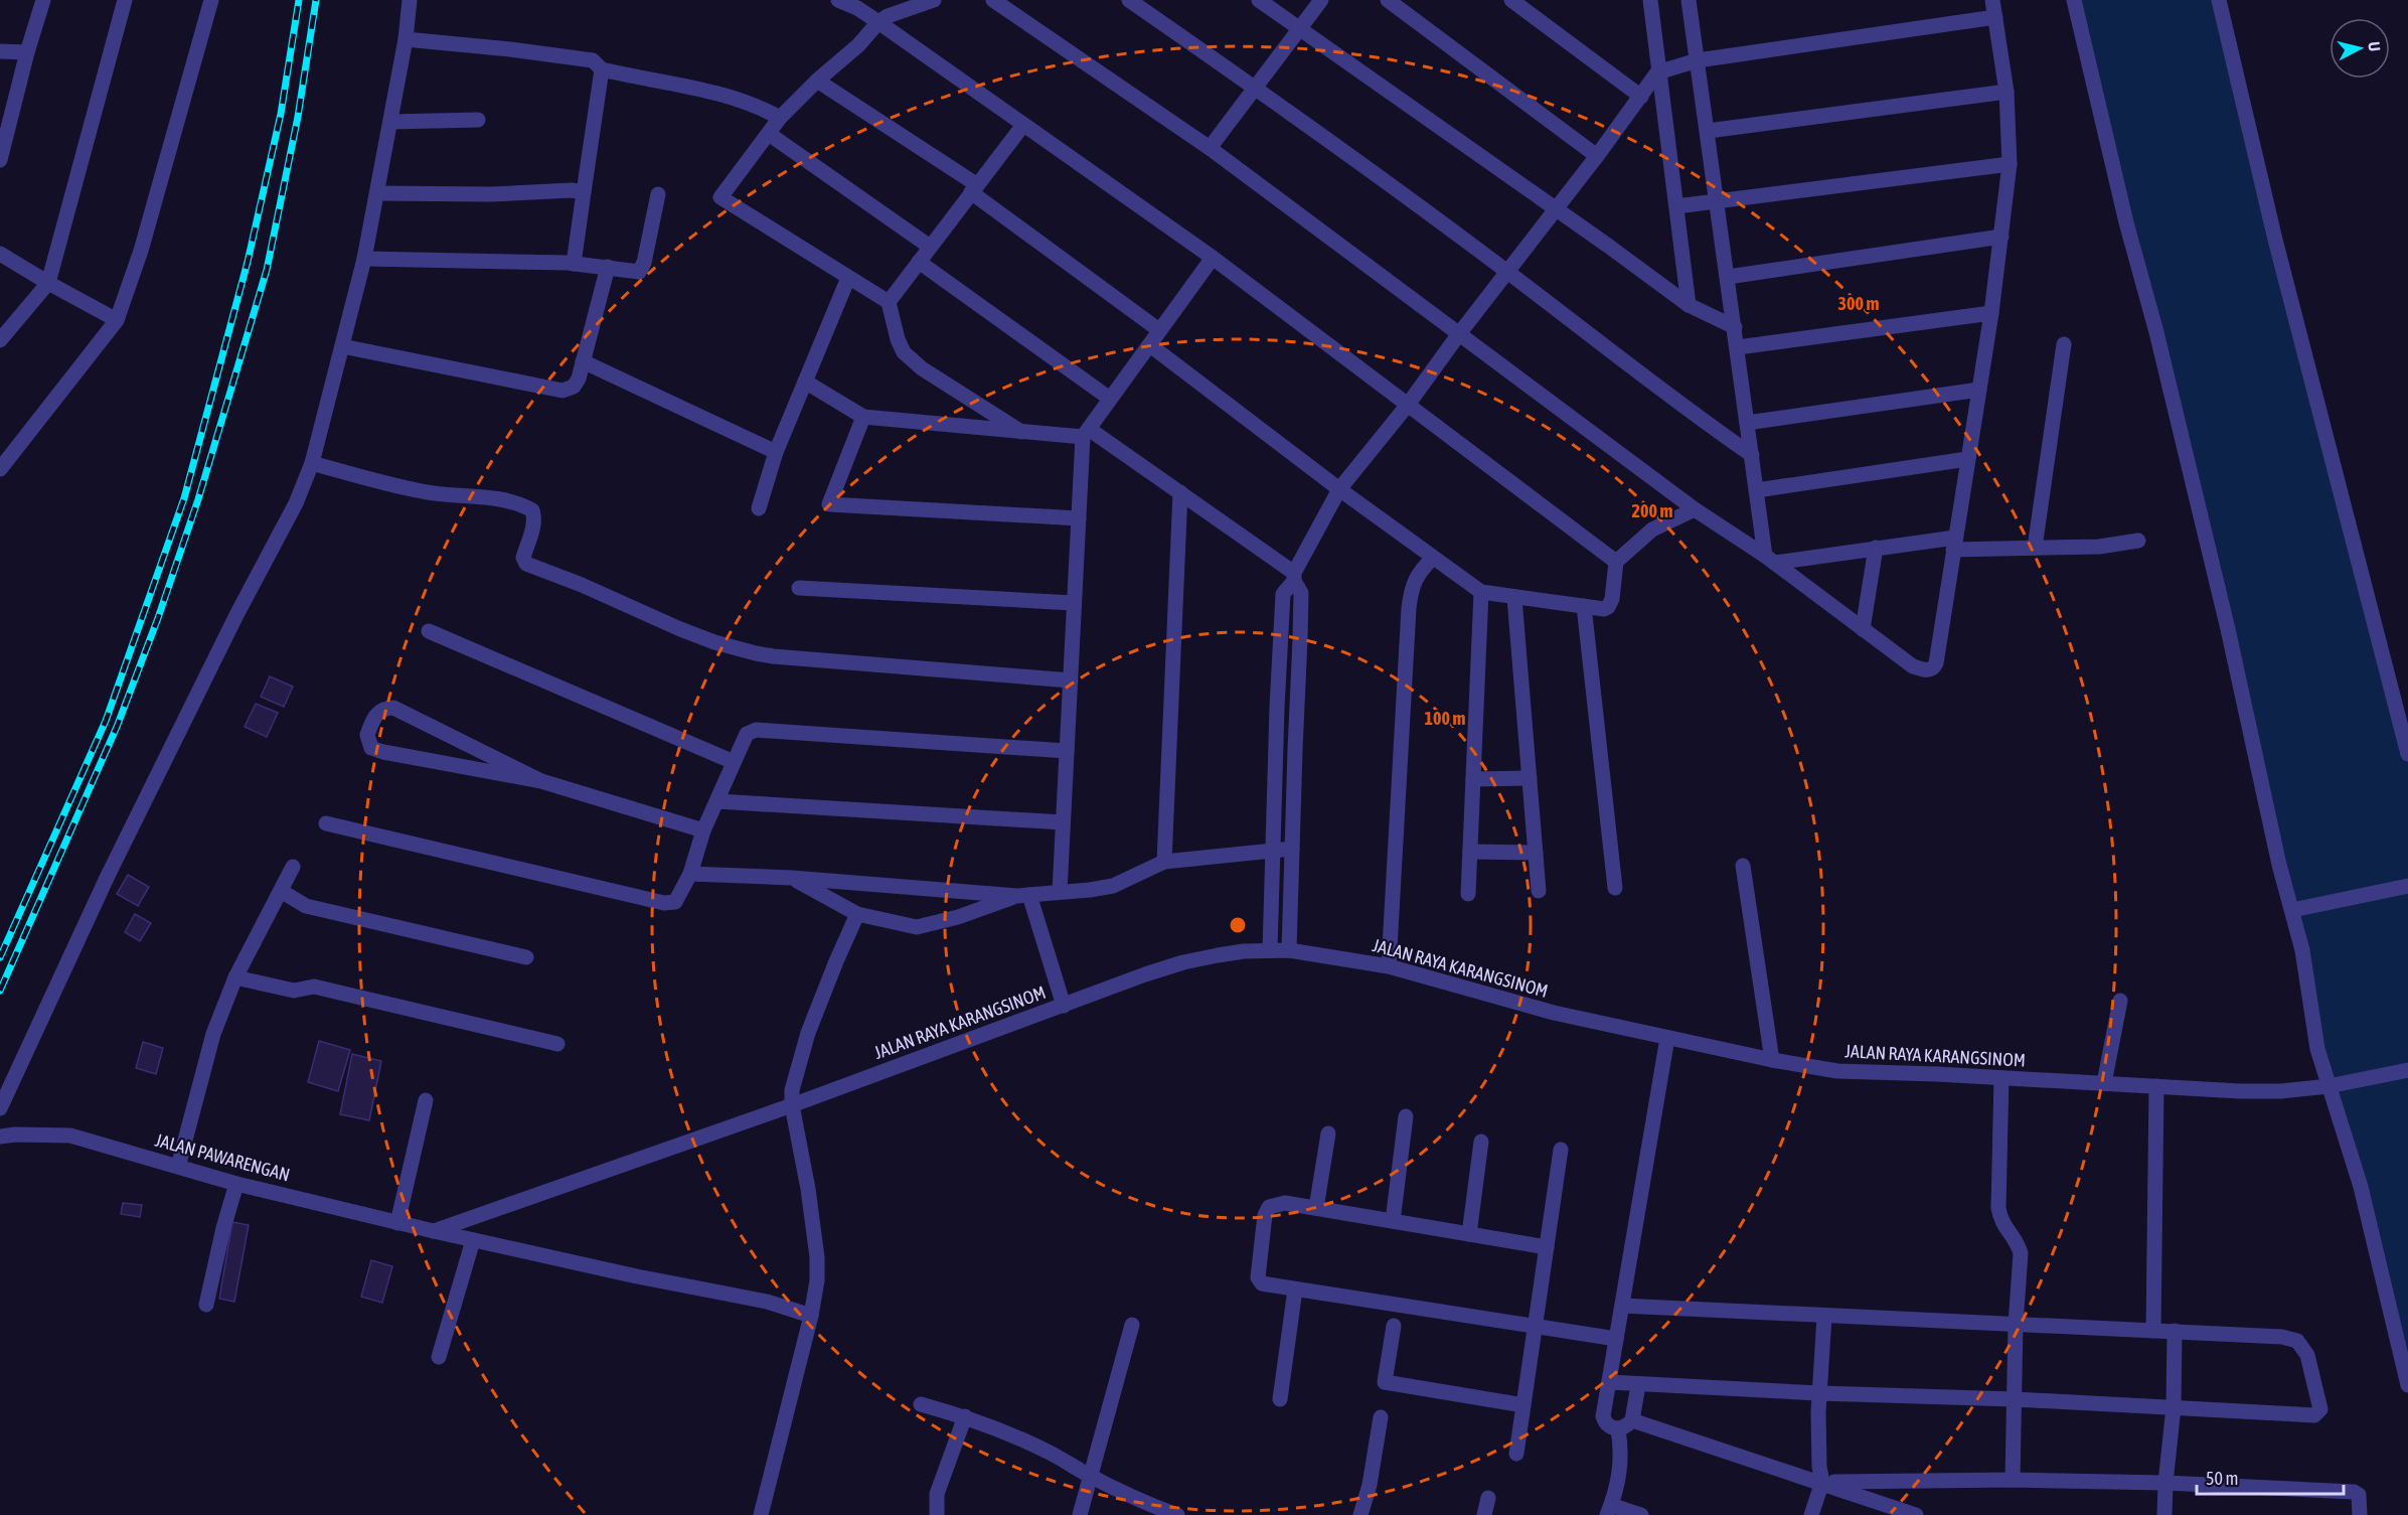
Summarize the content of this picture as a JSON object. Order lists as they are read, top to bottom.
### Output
{
  "streets": {
    "street": ["JALAN RAYA KARANGSINOM", "JALAN PAWARENGAN"]
  },
  "crossings": [
    ["JALAN RAYA KARANGSINOM", "JALAN PAWARENGAN"]
  ],
  "scale_bar": "50 m",
  "north": "right",
  "rings": ["300 m", "200 m", "100 m"]
}
